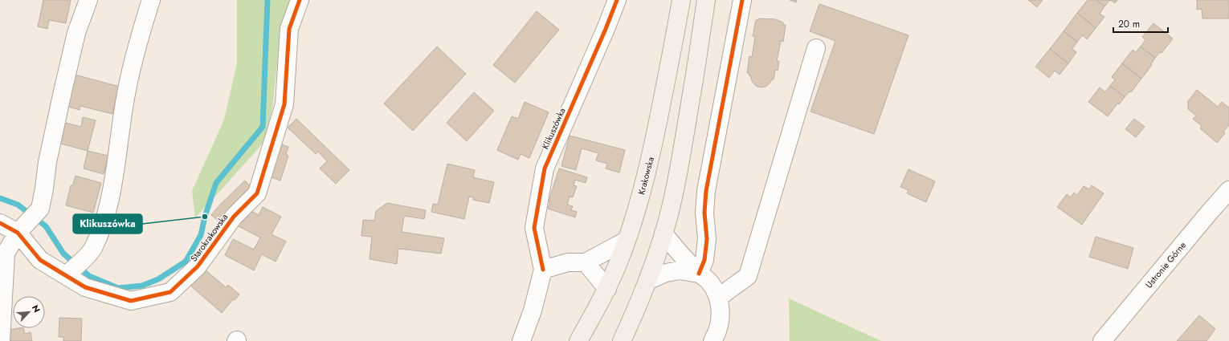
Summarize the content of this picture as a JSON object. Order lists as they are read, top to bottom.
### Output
{
  "streets": {
    "main road": ["Krakowska"],
    "street": ["Klikuszówka", "Starokrakowska", "Ustronie Górne"]
  },
  "places": ["Klikuszówka"],
  "scale_bar": "20 m",
  "north": "top right"
}
